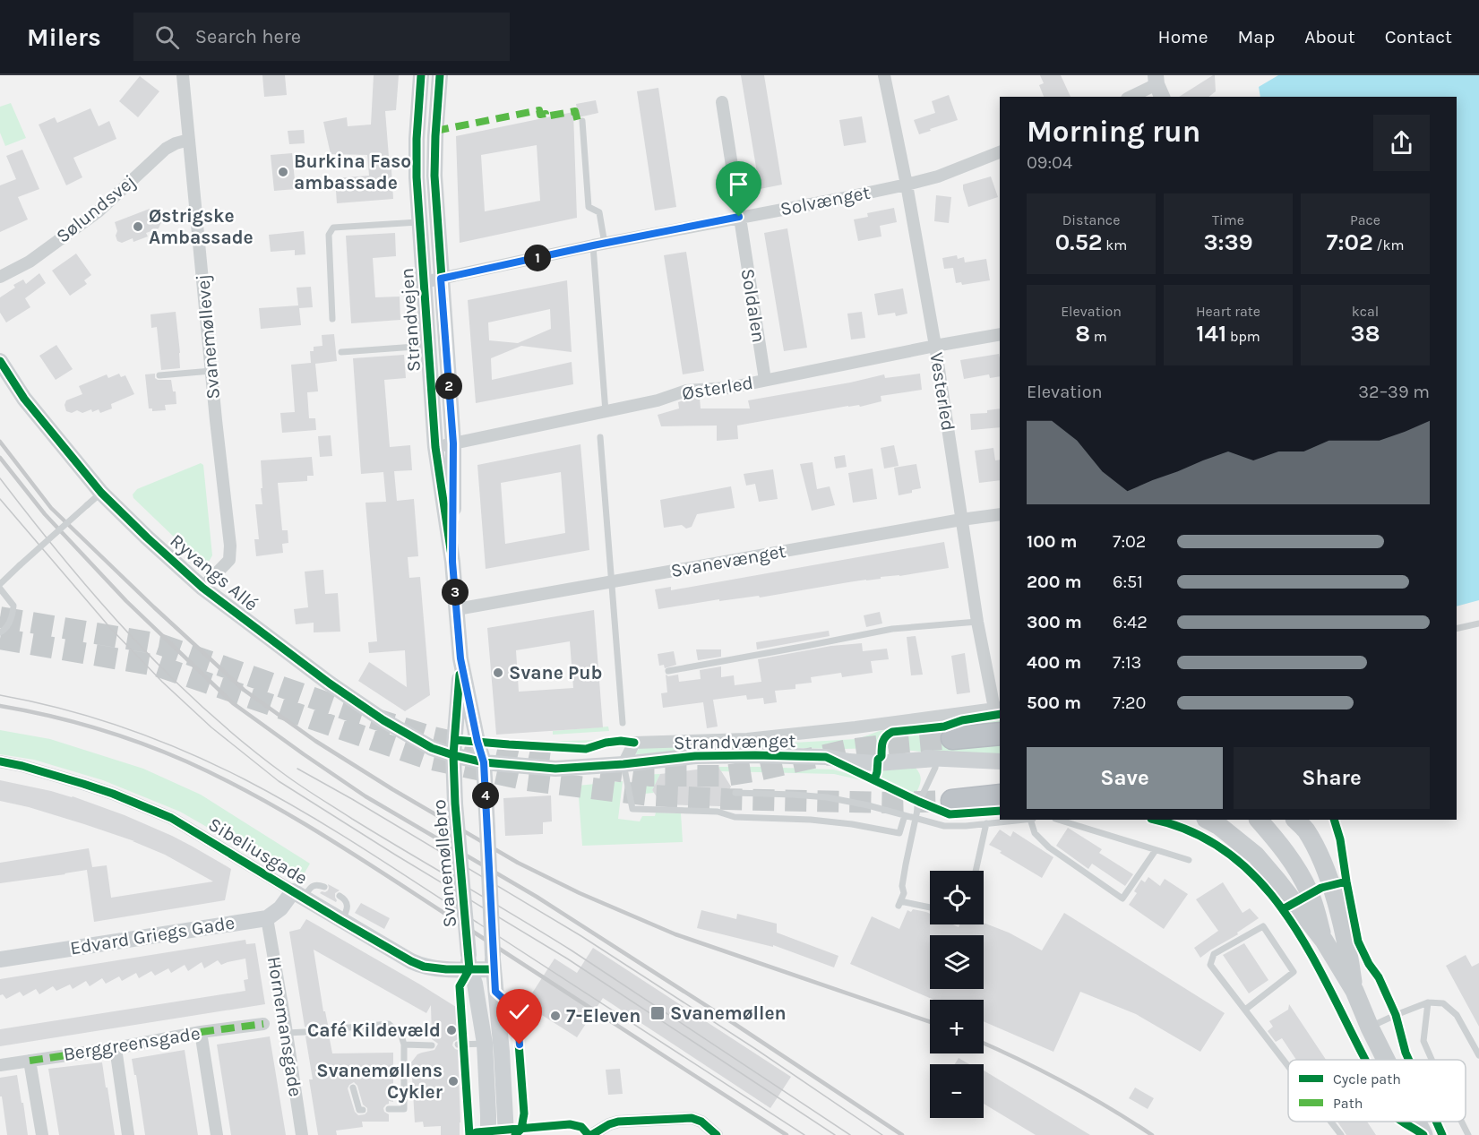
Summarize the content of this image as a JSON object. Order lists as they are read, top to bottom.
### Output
{
  "streets": {
    "street": [
      "Solvænget",
      "Sølundsvej",
      "Soldalen",
      "Strandvejen",
      "Svanemøllevej",
      "Østerled",
      "Vesterled",
      "Svanevænget",
      "Ryvangs Allé",
      "Strandvænget",
      "Sibeliusgade",
      "Svanemøllebro",
      "Edvard Griegs Gade",
      "Hornemansgade",
      "Berggreensgade"
    ]
  },
  "crossings": [
    ["Solvænget", "Soldalen"],
    ["Solvænget", "Strandvejen"],
    ["Solvænget", "Vesterled"],
    ["Sølundsvej", "Svanemøllevej"],
    ["Soldalen", "Østerled"],
    ["Strandvejen", "Østerled"],
    ["Strandvejen", "Svanevænget"],
    ["Strandvejen", "Ryvangs Allé"],
    ["Strandvejen", "Strandvænget"],
    ["Strandvejen", "Svanemøllebro"],
    ["Svanemøllevej", "Ryvangs Allé"],
    ["Østerled", "Vesterled"],
    ["Vesterled", "Svanevænget"],
    ["Vesterled", "Strandvænget"],
    ["Ryvangs Allé", "Strandvænget"],
    ["Ryvangs Allé", "Svanemøllebro"],
    ["Sibeliusgade", "Svanemøllebro"],
    ["Edvard Griegs Gade", "Hornemansgade"]
  ],
  "places": {
    "other": [
      "Burkina Faso ambassade",
      "Østrigske Ambassade",
      "Svane Pub",
      "7-Eleven",
      "Café Kildevæld",
      "Svanemøllens Cykler"
    ],
    "transit": ["Svanemøllen"]
  },
  "legend": ["Cycle path", "Path"],
  "page": {
    "header": "Milers",
    "search": "Search here",
    "nav": [
      "Home",
      "Map",
      "About",
      "Contact"
    ],
    "heading": ["Morning run", "09:04"],
    "stats": [
      ["Distance", "0.52 km"],
      ["Time", "3:39"],
      ["Pace", "7:02 /km"],
      ["Elevation", "8 m"],
      ["Heart rate", "141 bpm"],
      ["kcal", "38"]
    ],
    "pins": [
      "1",
      "2",
      "3",
      "4"
    ],
    "chart": ["Elevation", "32–39 m"],
    "list": [
      {
        "name": "100 m",
        "note": "7:02"
      },
      {
        "name": "200 m",
        "note": "6:51"
      },
      {
        "name": "300 m",
        "note": "6:42"
      },
      {
        "name": "400 m",
        "note": "7:13"
      },
      {
        "name": "500 m",
        "note": "7:20"
      }
    ],
    "buttons": ["Save", "Share"],
    "map_buttons": ["+", "−"]
  }
}
